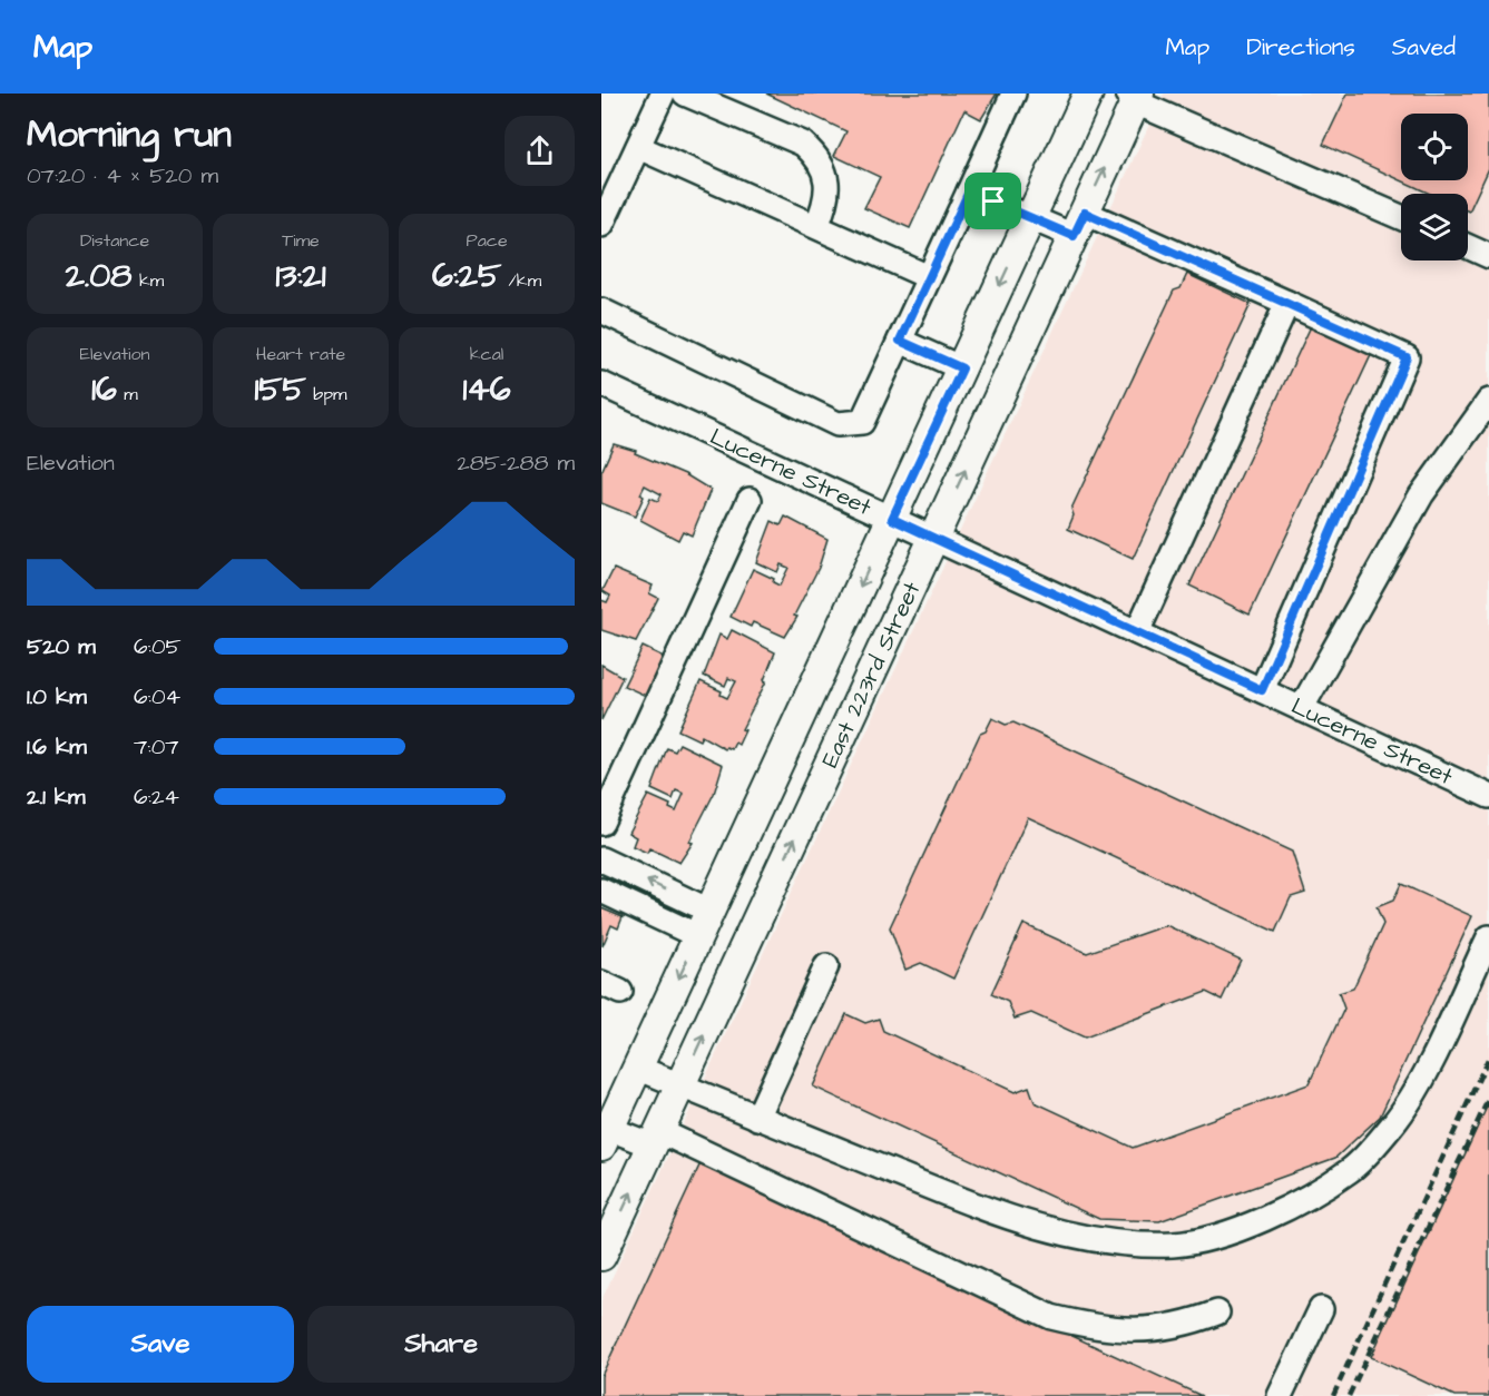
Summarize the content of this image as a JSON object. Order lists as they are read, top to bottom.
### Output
{
  "streets": {
    "main road": ["East 223rd Street"],
    "street": ["Lucerne Street"]
  },
  "crossings": [
    ["Lucerne Street", "East 223rd Street"]
  ],
  "page": {
    "header": "Map",
    "nav": ["Map", "Directions", "Saved"],
    "heading": ["Morning run", "07:20 · 4 × 520 m"],
    "stats": [
      ["Distance", "2.08 km"],
      ["Time", "13:21"],
      ["Pace", "6:25 /km"],
      ["Elevation", "16 m"],
      ["Heart rate", "155 bpm"],
      ["kcal", "146"]
    ],
    "chart": ["Elevation", "285–288 m"],
    "list": [
      {
        "name": "520 m",
        "note": "6:05"
      },
      {
        "name": "1.0 km",
        "note": "6:04"
      },
      {
        "name": "1.6 km",
        "note": "7:07"
      },
      {
        "name": "2.1 km",
        "note": "6:24"
      }
    ],
    "buttons": ["Save", "Share"]
  }
}
